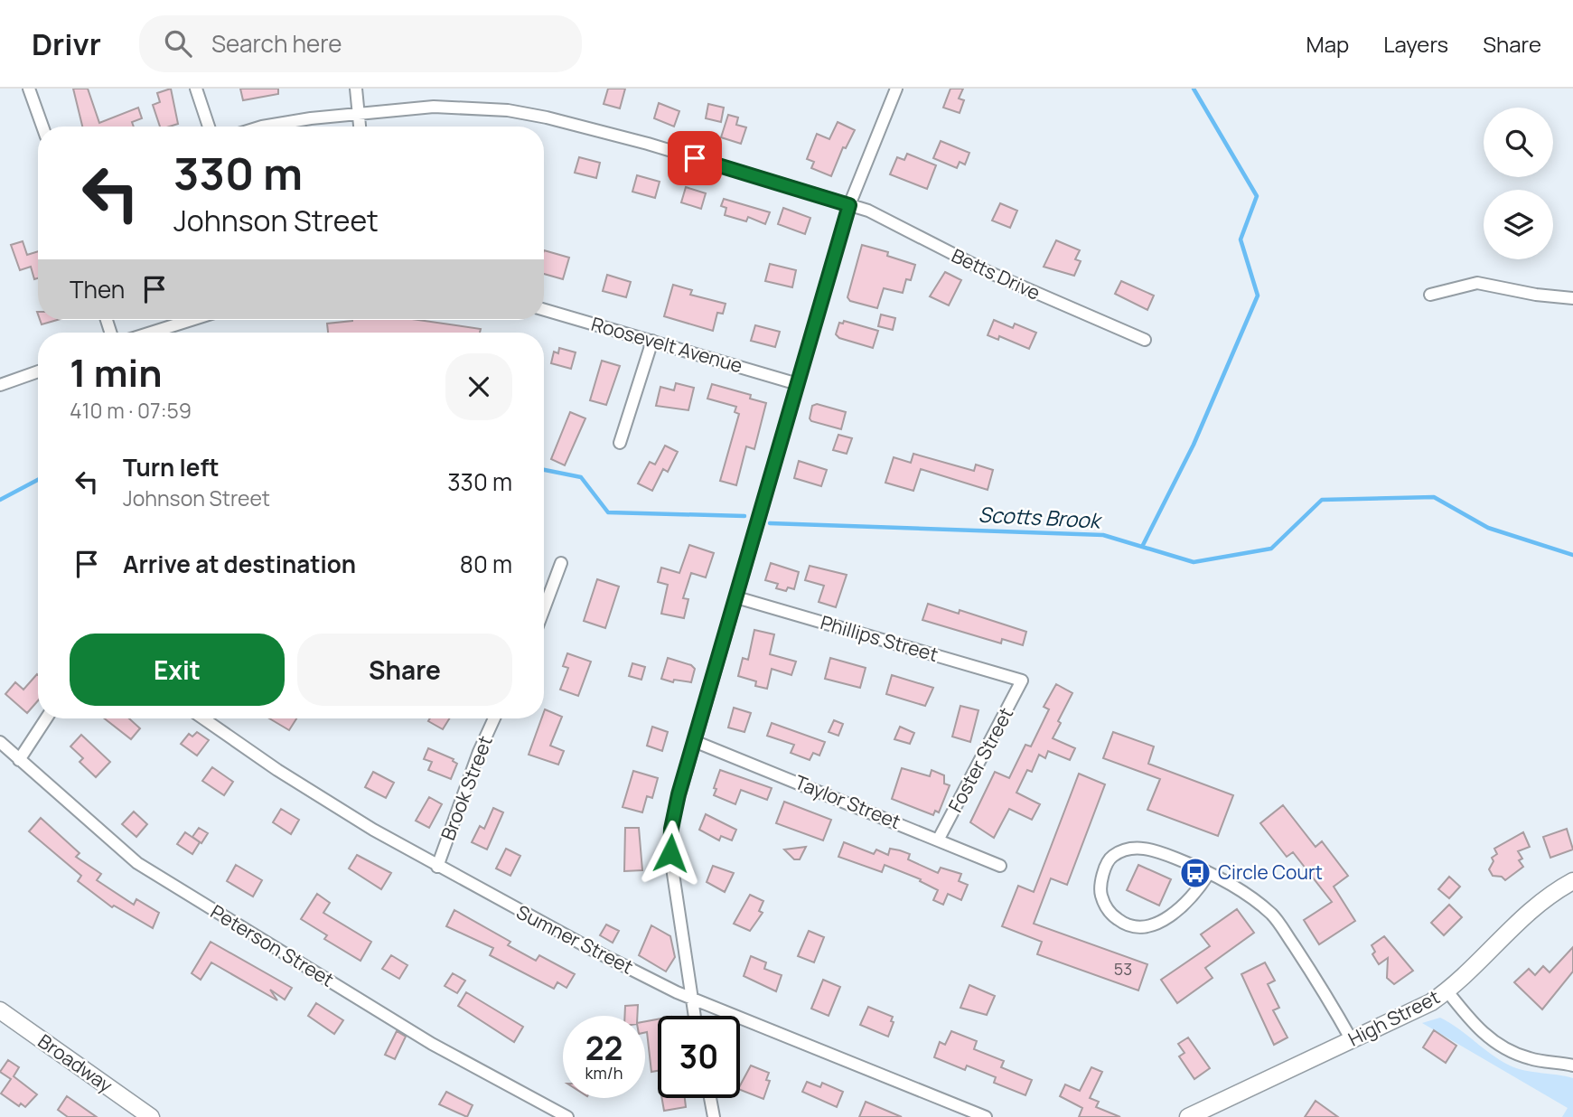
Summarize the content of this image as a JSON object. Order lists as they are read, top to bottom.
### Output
{
  "streets": {
    "street": [
      "Betts Drive",
      "Roosevelt Avenue",
      "Phillips Street",
      "Foster Street",
      "Brook Street",
      "Taylor Street",
      "Sumner Street",
      "Peterson Street",
      "High Street",
      "Broadway"
    ]
  },
  "crossings": [
    ["Phillips Street", "Foster Street"],
    ["Foster Street", "Taylor Street"],
    ["Brook Street", "Sumner Street"]
  ],
  "water": ["Scotts Brook"],
  "places": {
    "bus stop": ["Circle Court"]
  },
  "house_numbers": ["53"],
  "page": {
    "header": "Drivr",
    "search": "Search here",
    "nav": ["Map", "Layers", "Share"],
    "turn": ["330 m", "Johnson Street"],
    "then": "Then",
    "heading": ["1 min", "410 m · 07:59"],
    "list": [
      {
        "name": "Turn left",
        "note": "Johnson Street",
        "value": "330 m"
      },
      {
        "name": "Arrive at destination",
        "value": "80 m"
      }
    ],
    "buttons": ["Exit", "Share"],
    "speed": "22 km/h",
    "limit": "30"
  }
}
